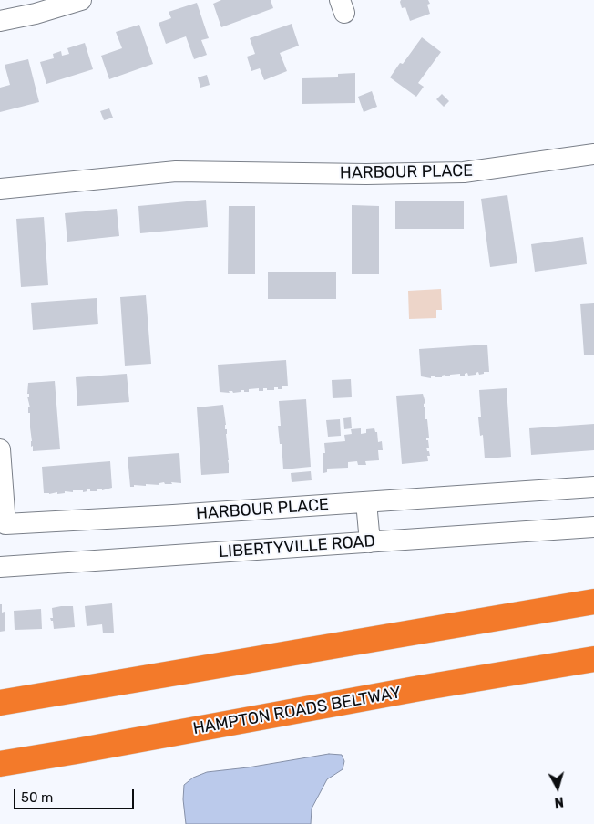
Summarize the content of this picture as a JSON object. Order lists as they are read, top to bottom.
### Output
{
  "streets": {
    "highway": ["HAMPTON ROADS BELTWAY"],
    "street": ["HARBOUR PLACE", "LIBERTYVILLE ROAD"]
  },
  "scale_bar": "50 m",
  "north": "bottom"
}
